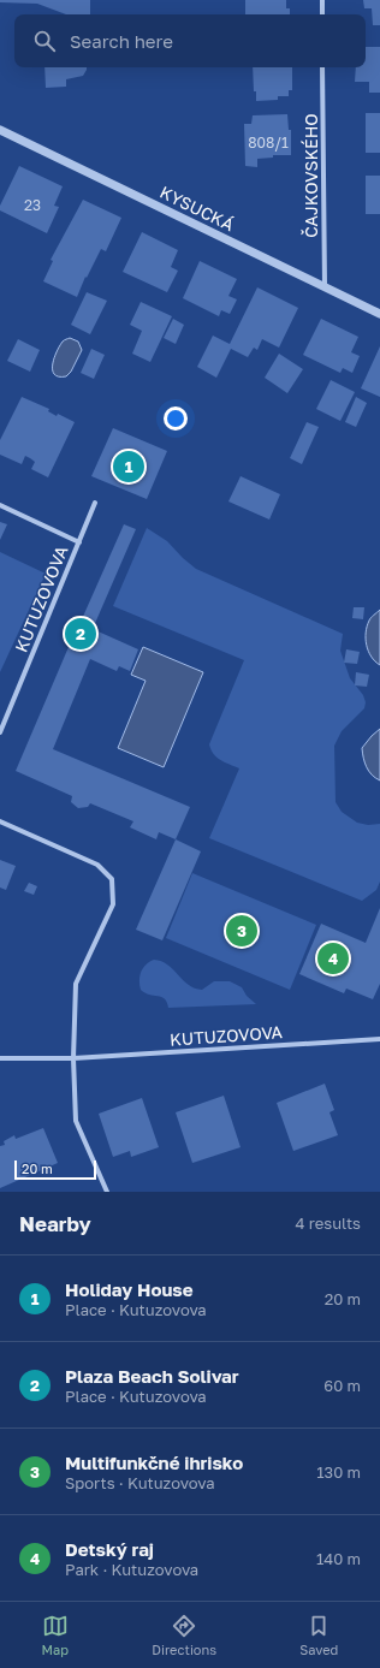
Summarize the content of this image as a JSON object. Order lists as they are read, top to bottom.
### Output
{
  "streets": {
    "street": ["ČAJKOVSKÉHO", "KYSUCKÁ", "KUTUZOVOVA"]
  },
  "crossings": [
    ["ČAJKOVSKÉHO", "KYSUCKÁ"]
  ],
  "house_numbers": ["808/1", "23"],
  "scale_bar": "20 m",
  "page": {
    "search": "Search here",
    "pins": [
      "1",
      "2",
      "3",
      "4"
    ],
    "scale": "20 m",
    "heading": ["Nearby", "4 results"],
    "list": [
      {
        "mark": "1",
        "name": "Holiday House",
        "note": "Place · Kutuzovova",
        "value": "20 m"
      },
      {
        "mark": "2",
        "name": "Plaza Beach Solivar",
        "note": "Place · Kutuzovova",
        "value": "60 m"
      },
      {
        "mark": "3",
        "name": "Multifunkčné ihrisko",
        "note": "Sports · Kutuzovova",
        "value": "130 m"
      },
      {
        "mark": "4",
        "name": "Detský raj",
        "note": "Park · Kutuzovova",
        "value": "140 m"
      }
    ],
    "nav": ["Map", "Directions", "Saved"]
  }
}
